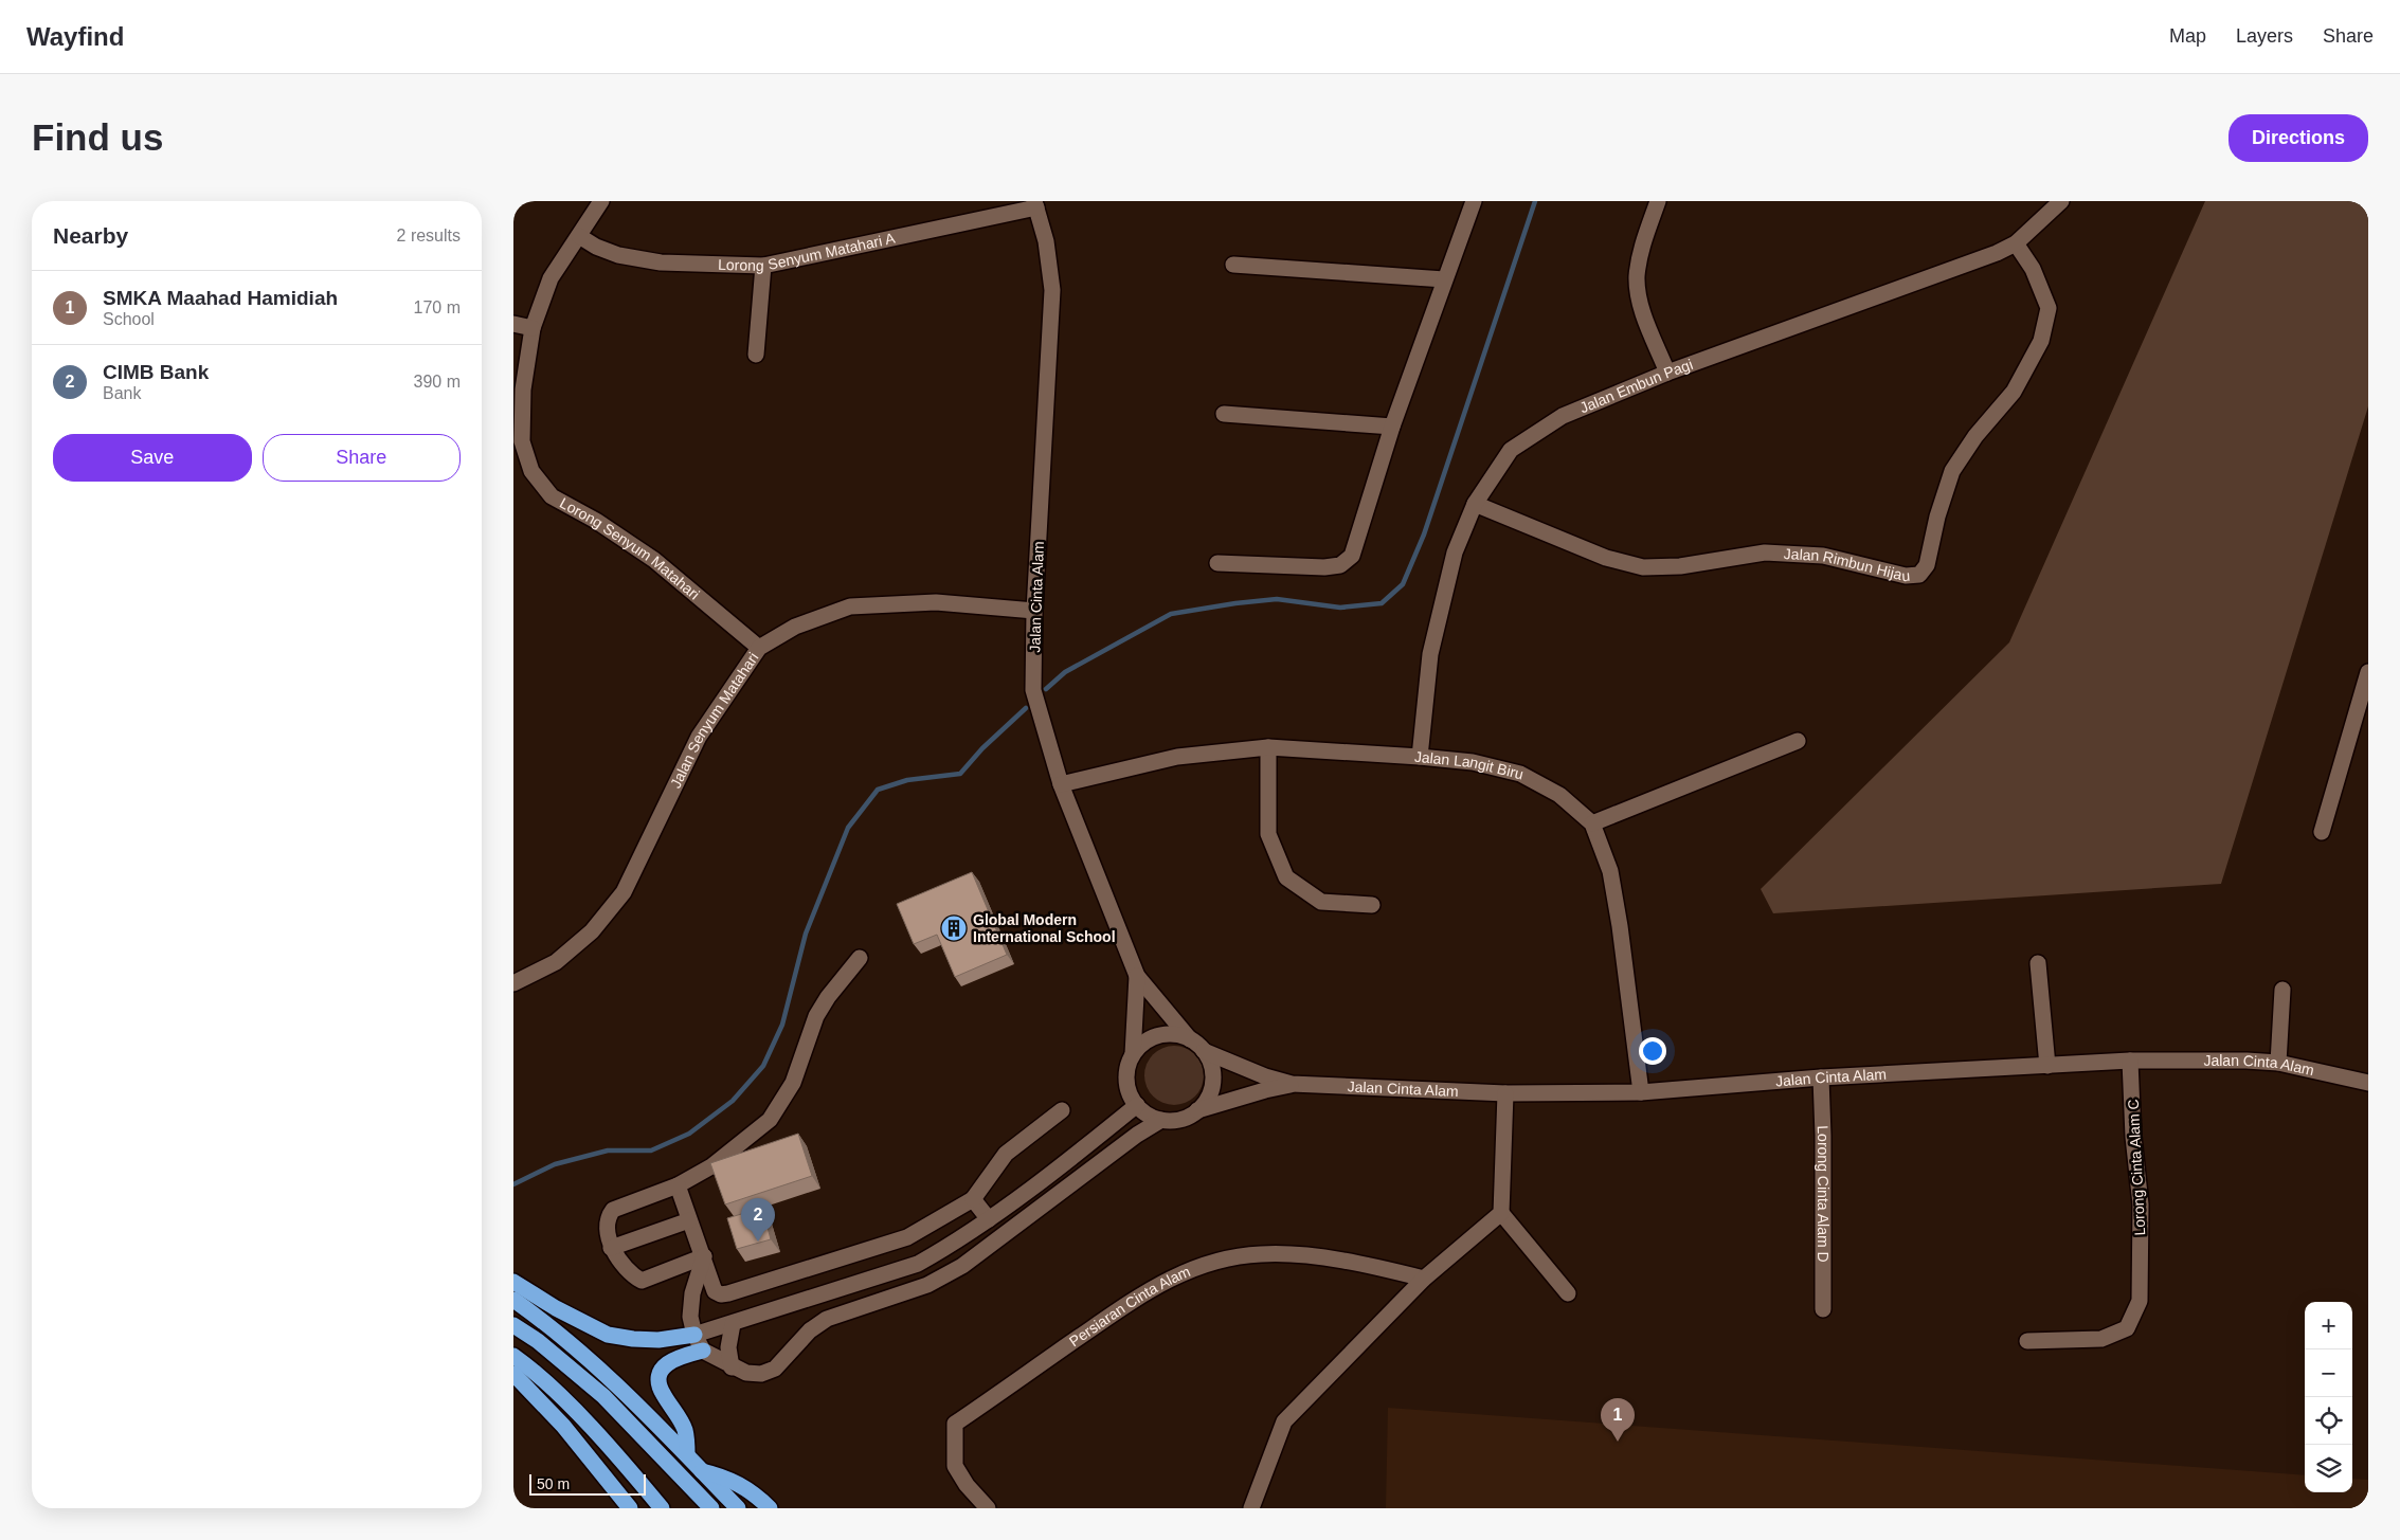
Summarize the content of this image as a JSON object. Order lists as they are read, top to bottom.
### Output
{
  "streets": {
    "street": [
      "Lorong Senyum Matahari A",
      "Jalan Embun Pagi",
      "Lorong Senyum Matahari",
      "Jalan Rimbun Hijau",
      "Jalan Cinta Alam",
      "Jalan Senyum Matahari",
      "Jalan Langit Biru",
      "Lorong Cinta Alam C",
      "Lorong Cinta Alam D",
      "Persiaran Cinta Alam"
    ]
  },
  "crossings": [
    ["Lorong Senyum Matahari A", "Lorong Senyum Matahari"],
    ["Lorong Senyum Matahari A", "Jalan Cinta Alam"],
    ["Jalan Embun Pagi", "Jalan Rimbun Hijau"],
    ["Jalan Embun Pagi", "Jalan Langit Biru"],
    ["Lorong Senyum Matahari", "Jalan Senyum Matahari"],
    ["Jalan Cinta Alam", "Jalan Senyum Matahari"],
    ["Jalan Cinta Alam", "Jalan Langit Biru"],
    ["Jalan Cinta Alam", "Lorong Cinta Alam C"],
    ["Jalan Cinta Alam", "Lorong Cinta Alam D"]
  ],
  "places": {
    "building": ["Global Modern International School"]
  },
  "scale_bar": "50 m",
  "page": {
    "header": "Wayfind",
    "nav": ["Map", "Layers", "Share"],
    "buttons": [
      "Directions",
      ["Save", "Share"]
    ],
    "title": "Find us",
    "heading": ["Nearby", "2 results"],
    "list": [
      {
        "mark": "1",
        "name": "SMKA Maahad Hamidiah",
        "note": "School",
        "value": "170 m"
      },
      {
        "mark": "2",
        "name": "CIMB Bank",
        "note": "Bank",
        "value": "390 m"
      }
    ],
    "pins": ["2", "1"],
    "map_buttons": ["+", "−"],
    "scale": "50 m"
  }
}
